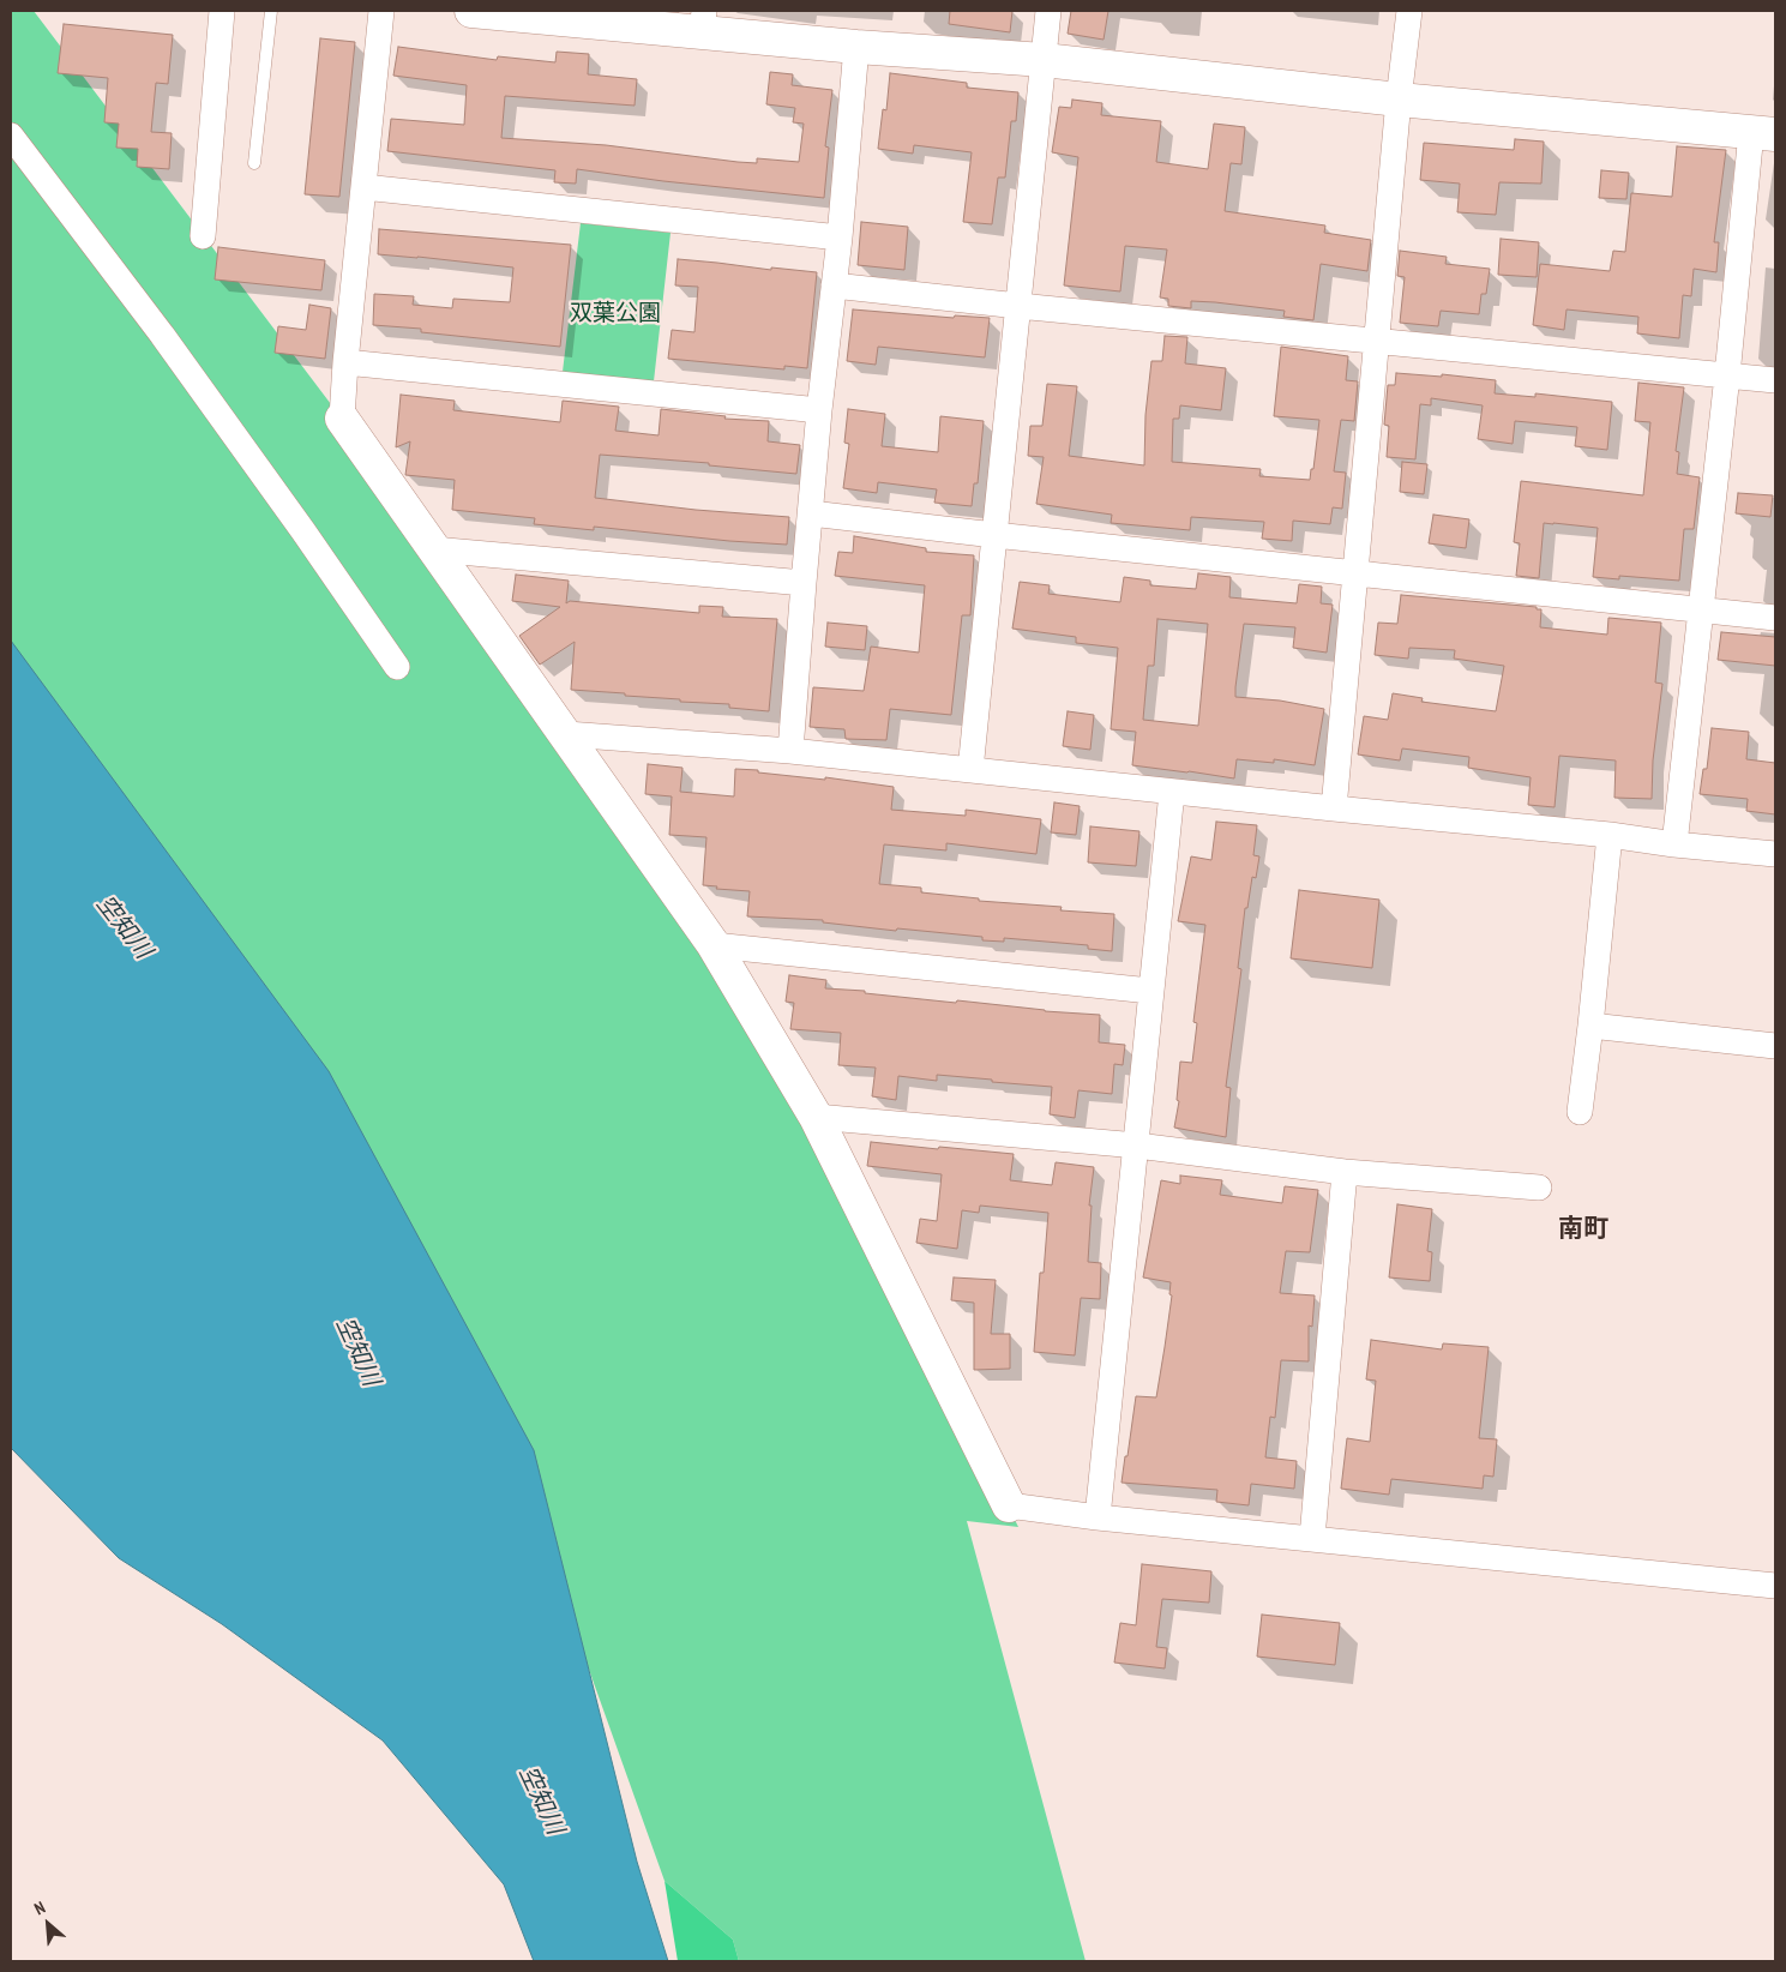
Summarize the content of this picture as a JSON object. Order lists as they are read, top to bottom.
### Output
{
  "districts": ["南町"],
  "water": ["空知川"],
  "parks": ["双葉公園"],
  "north": "top left"
}
